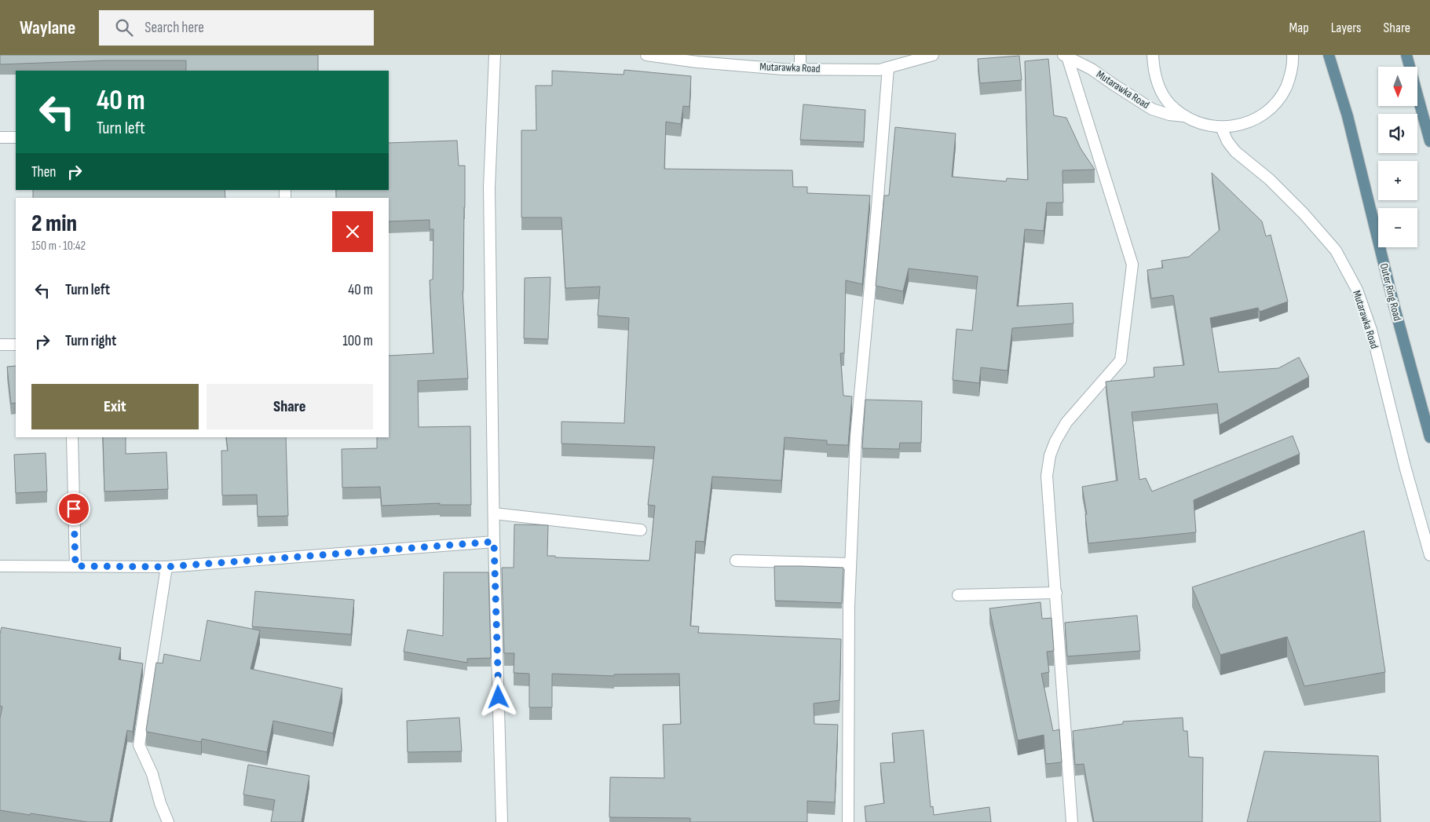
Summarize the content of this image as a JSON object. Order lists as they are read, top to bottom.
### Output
{
  "streets": {
    "main road": ["Outer Ring Road"],
    "street": ["Mutarawka Road"]
  },
  "north": "bottom",
  "page": {
    "header": "Waylane",
    "search": "Search here",
    "nav": ["Map", "Layers", "Share"],
    "map_buttons": ["+", "−"],
    "turn": ["40 m", "Turn left"],
    "then": "Then",
    "heading": ["2 min", "150 m · 10:42"],
    "list": [
      {
        "name": "Turn left",
        "value": "40 m"
      },
      {
        "name": "Turn right",
        "value": "100 m"
      }
    ],
    "buttons": ["Exit", "Share"]
  }
}
